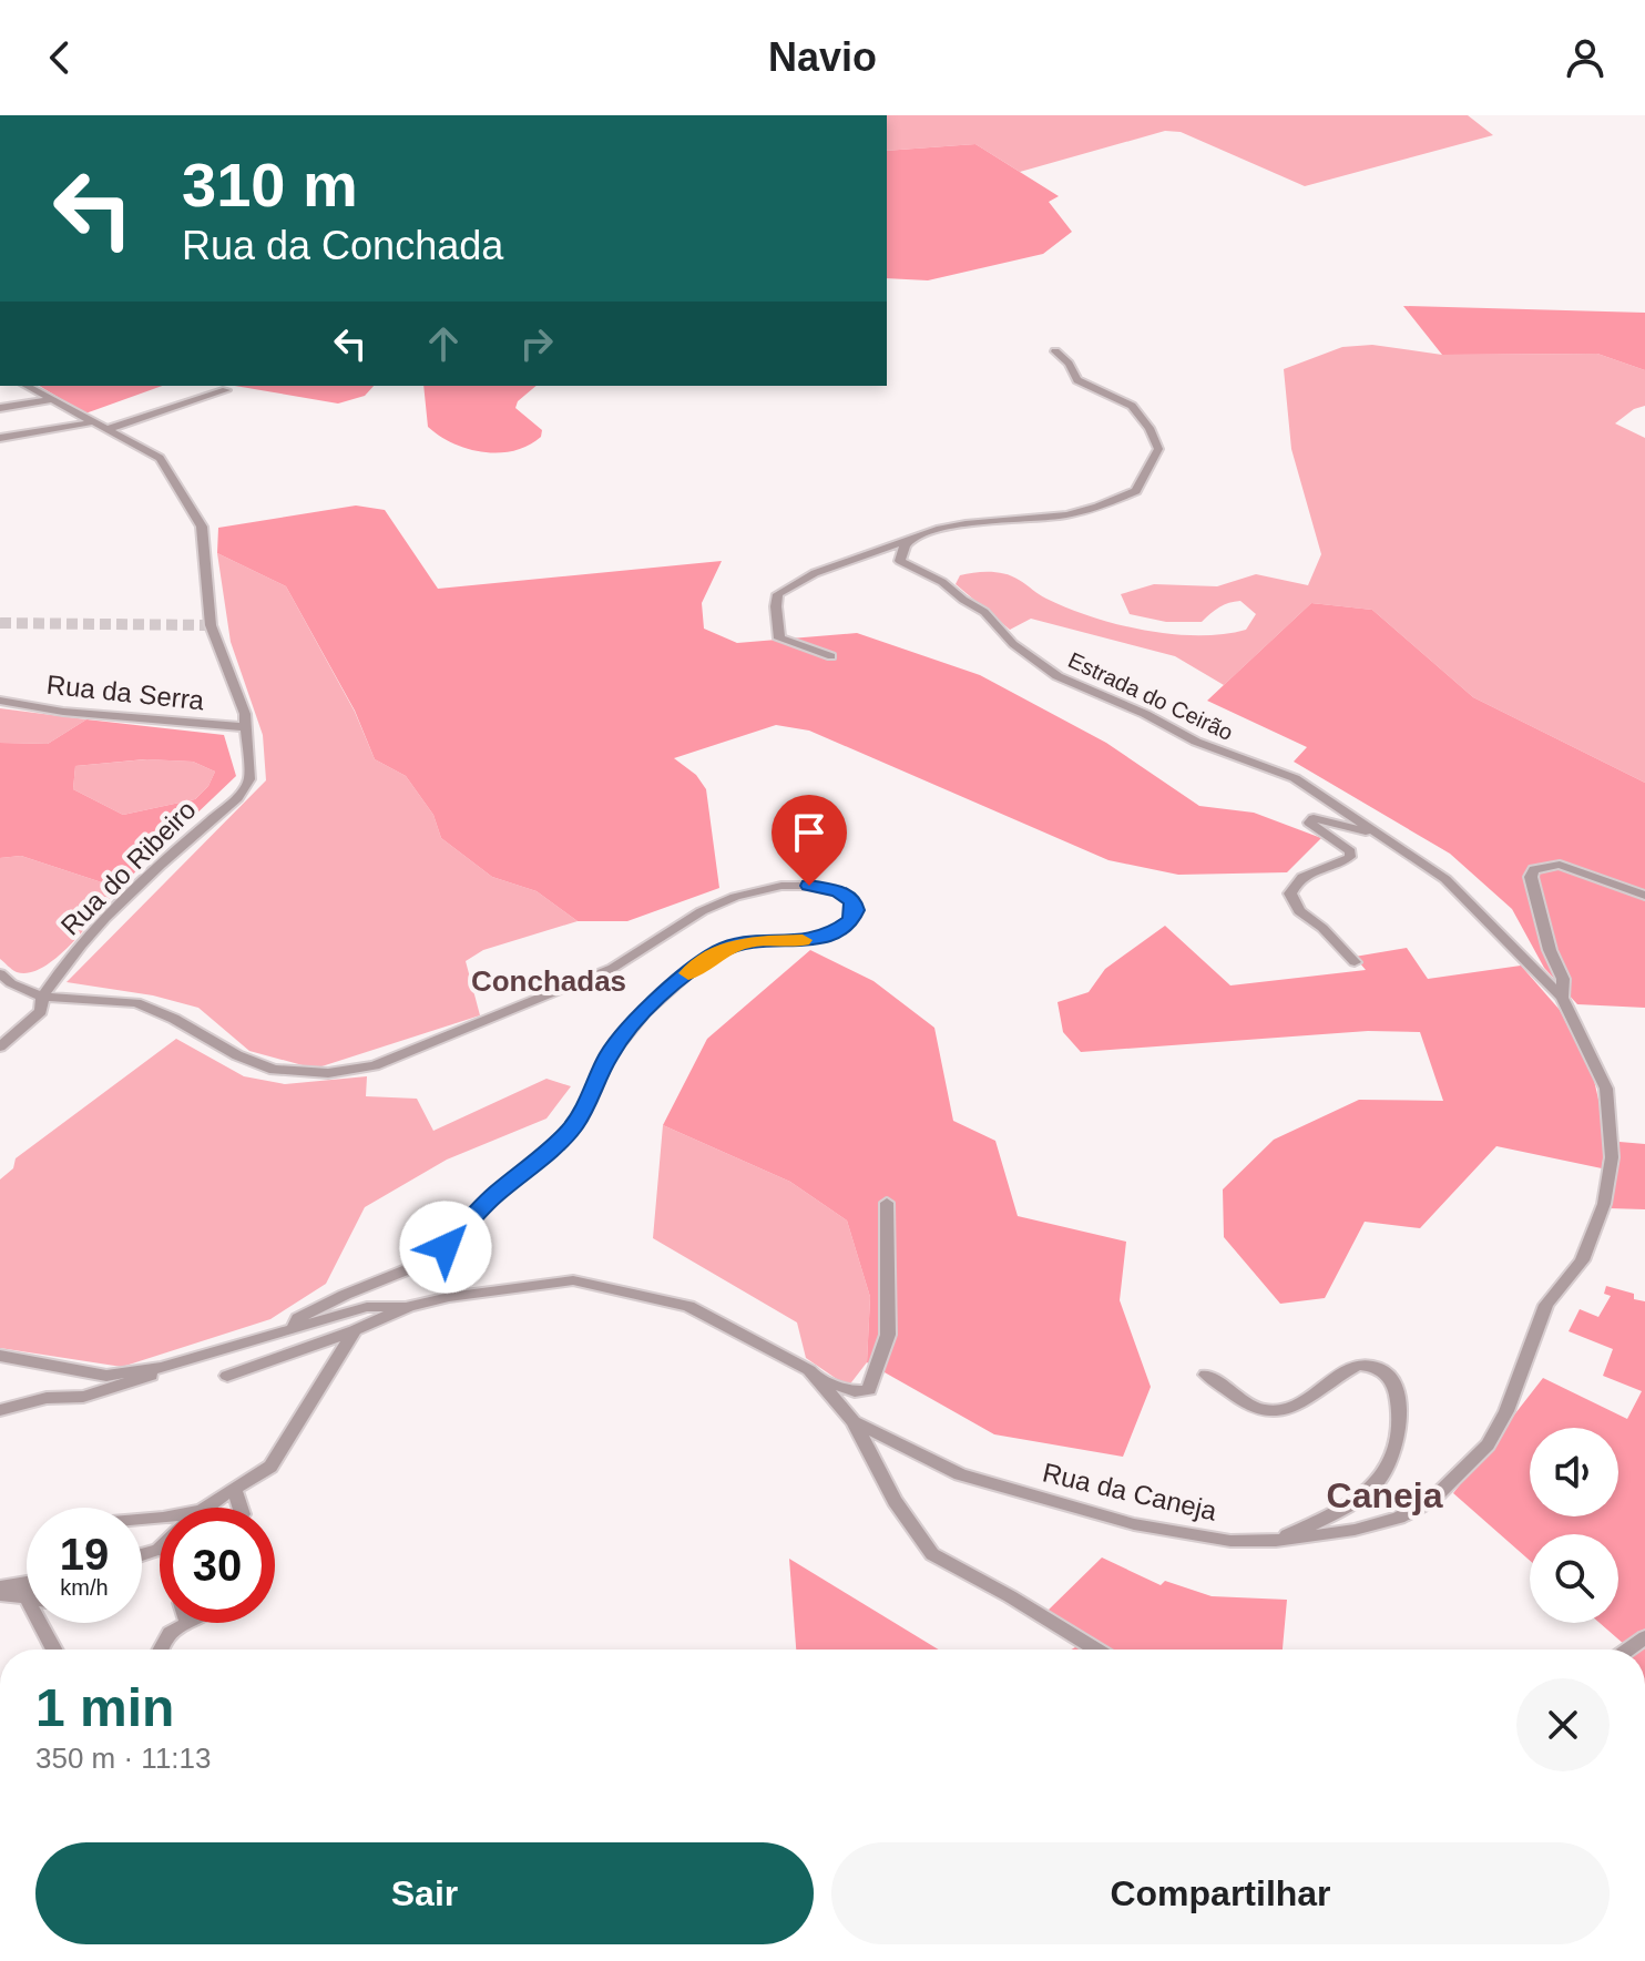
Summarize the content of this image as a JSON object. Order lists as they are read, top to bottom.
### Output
{
  "streets": {
    "street": [
      "Rua da Serra",
      "Estrada do Ceirão",
      "Rua do Ribeiro",
      "Rua da Caneja"
    ]
  },
  "crossings": [
    ["Rua da Serra", "Rua do Ribeiro"]
  ],
  "districts": ["Conchadas", "Caneja"],
  "page": {
    "header": "Navio",
    "turn": ["310 m", "Rua da Conchada"],
    "speed": "19 km/h",
    "limit": "30",
    "heading": ["1 min", "350 m · 11:13"],
    "buttons": ["Sair", "Compartilhar"]
  }
}
